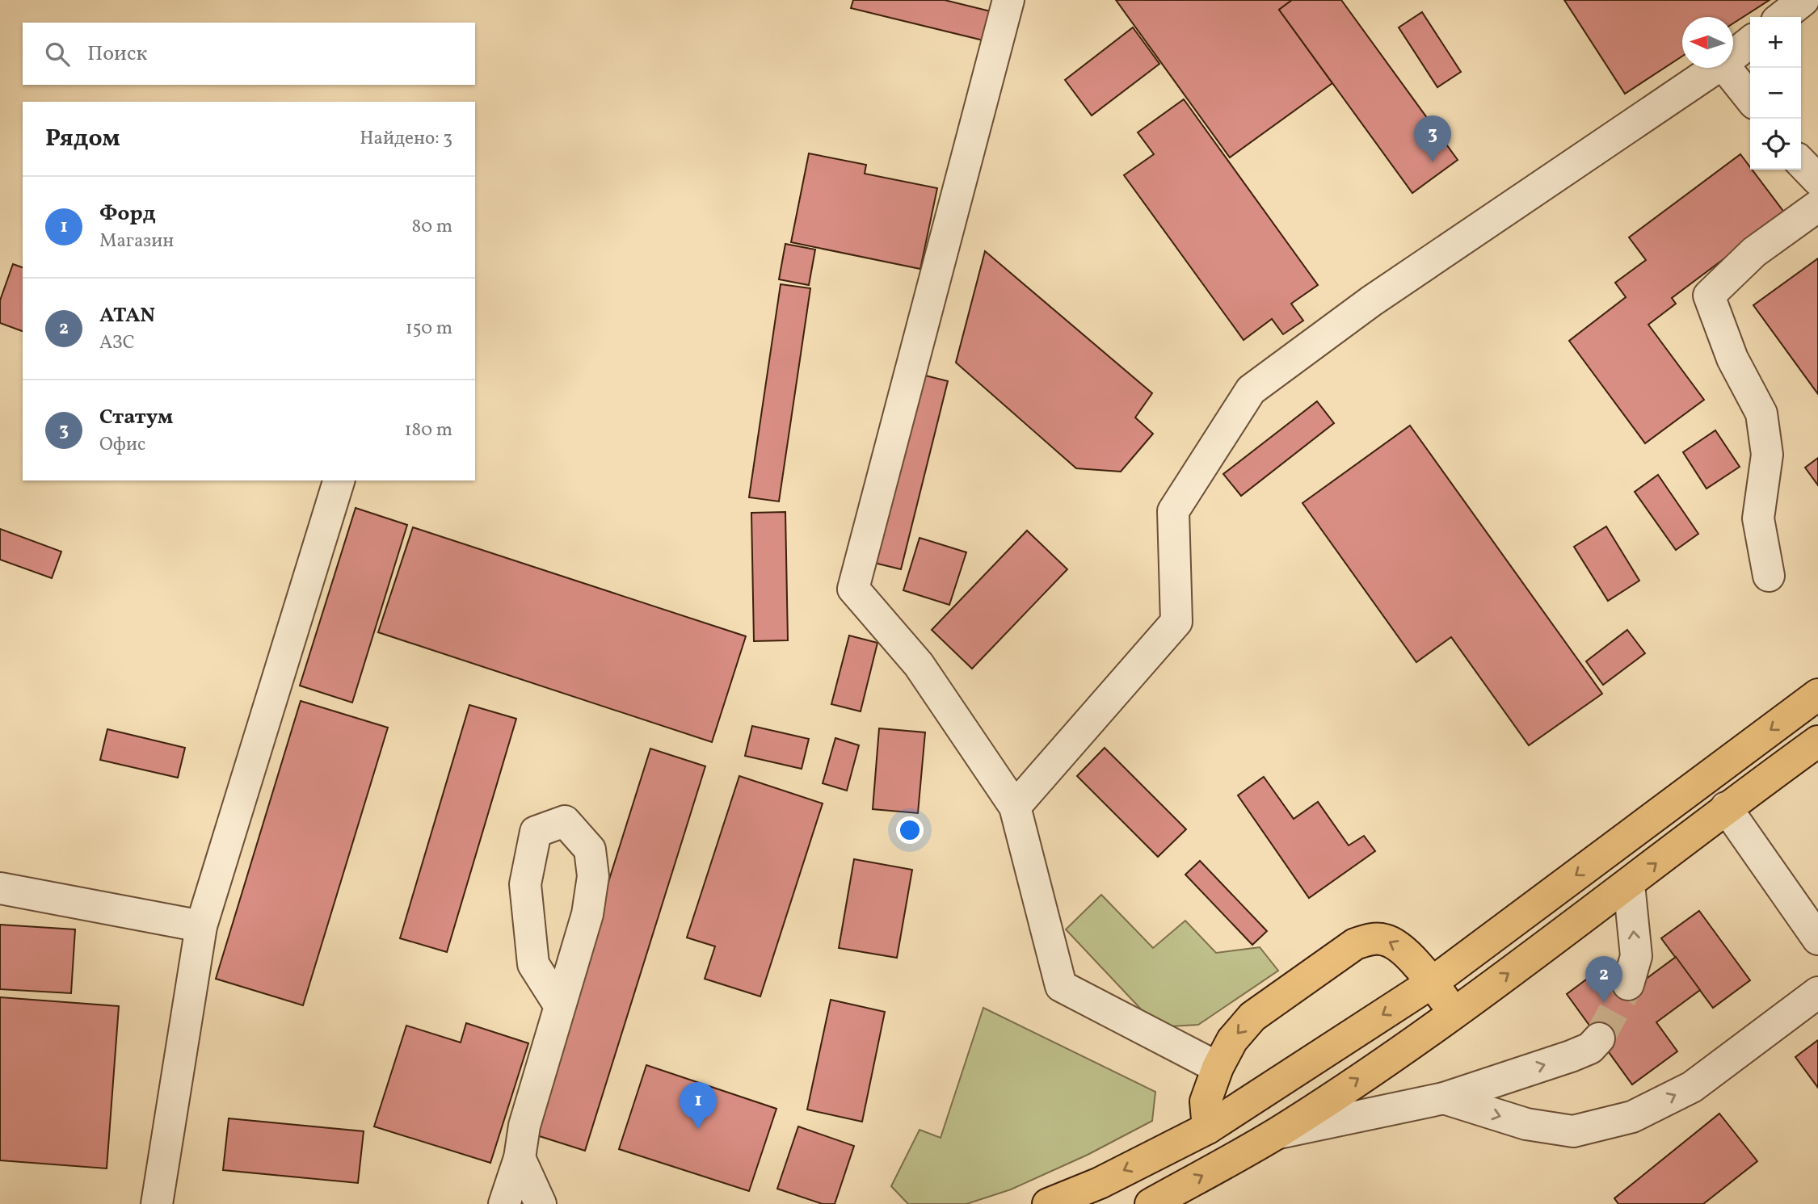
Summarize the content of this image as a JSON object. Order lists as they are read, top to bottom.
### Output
{
  "north": "left",
  "page": {
    "map_buttons": ["+", "−"],
    "search": "Поиск",
    "heading": ["Рядом", "Найдено: 3"],
    "pins": ["3", "2", "1"],
    "list": [
      {
        "mark": "1",
        "name": "Форд",
        "note": "Магазин",
        "value": "80 m"
      },
      {
        "mark": "2",
        "name": "ATAN",
        "note": "АЗС",
        "value": "150 m"
      },
      {
        "mark": "3",
        "name": "Статум",
        "note": "Офис",
        "value": "180 m"
      }
    ]
  }
}
